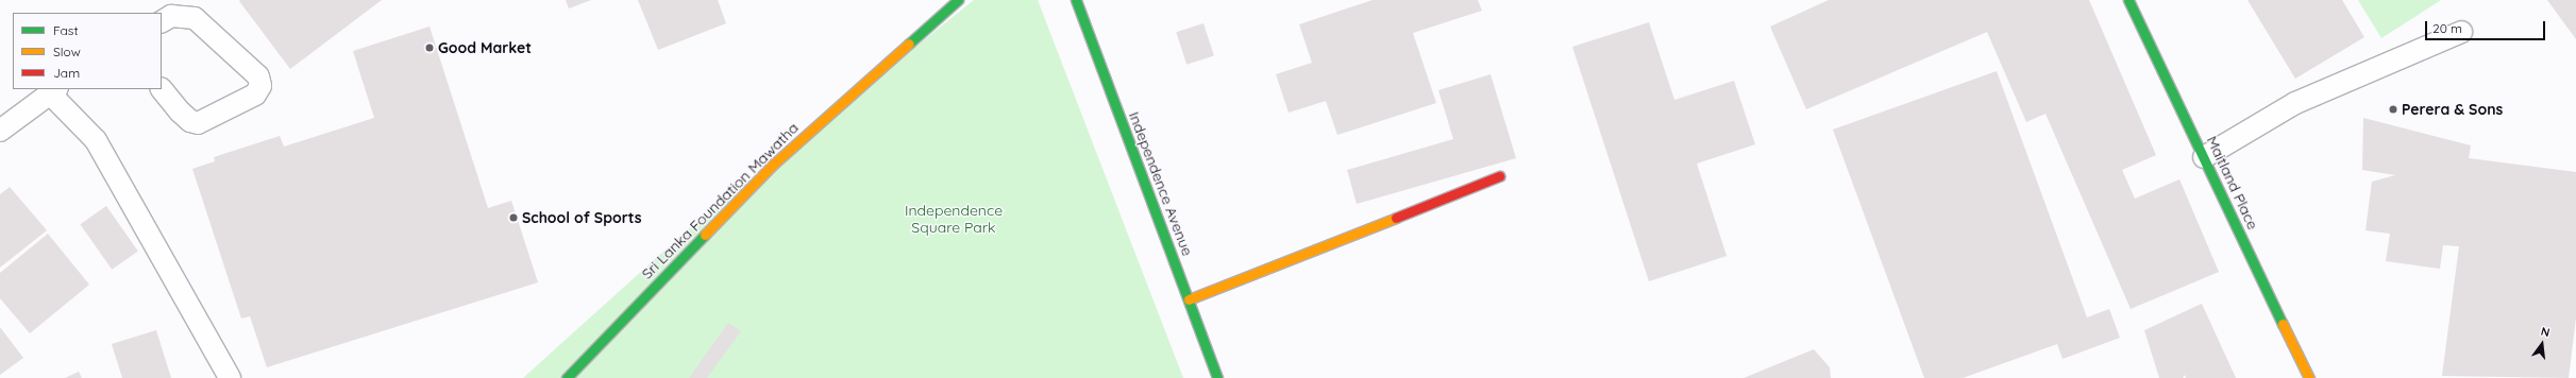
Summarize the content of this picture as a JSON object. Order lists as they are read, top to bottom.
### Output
{
  "streets": {
    "street": ["Maitland Place", "Independence Avenue", "Sri Lanka Foundation Mawatha"]
  },
  "parks": ["Independence Square Park"],
  "places": ["Good Market", "Perera & Sons", "School of Sports"],
  "legend": ["Fast", "Slow", "Jam"],
  "scale_bar": "20 m",
  "north": "top"
}
